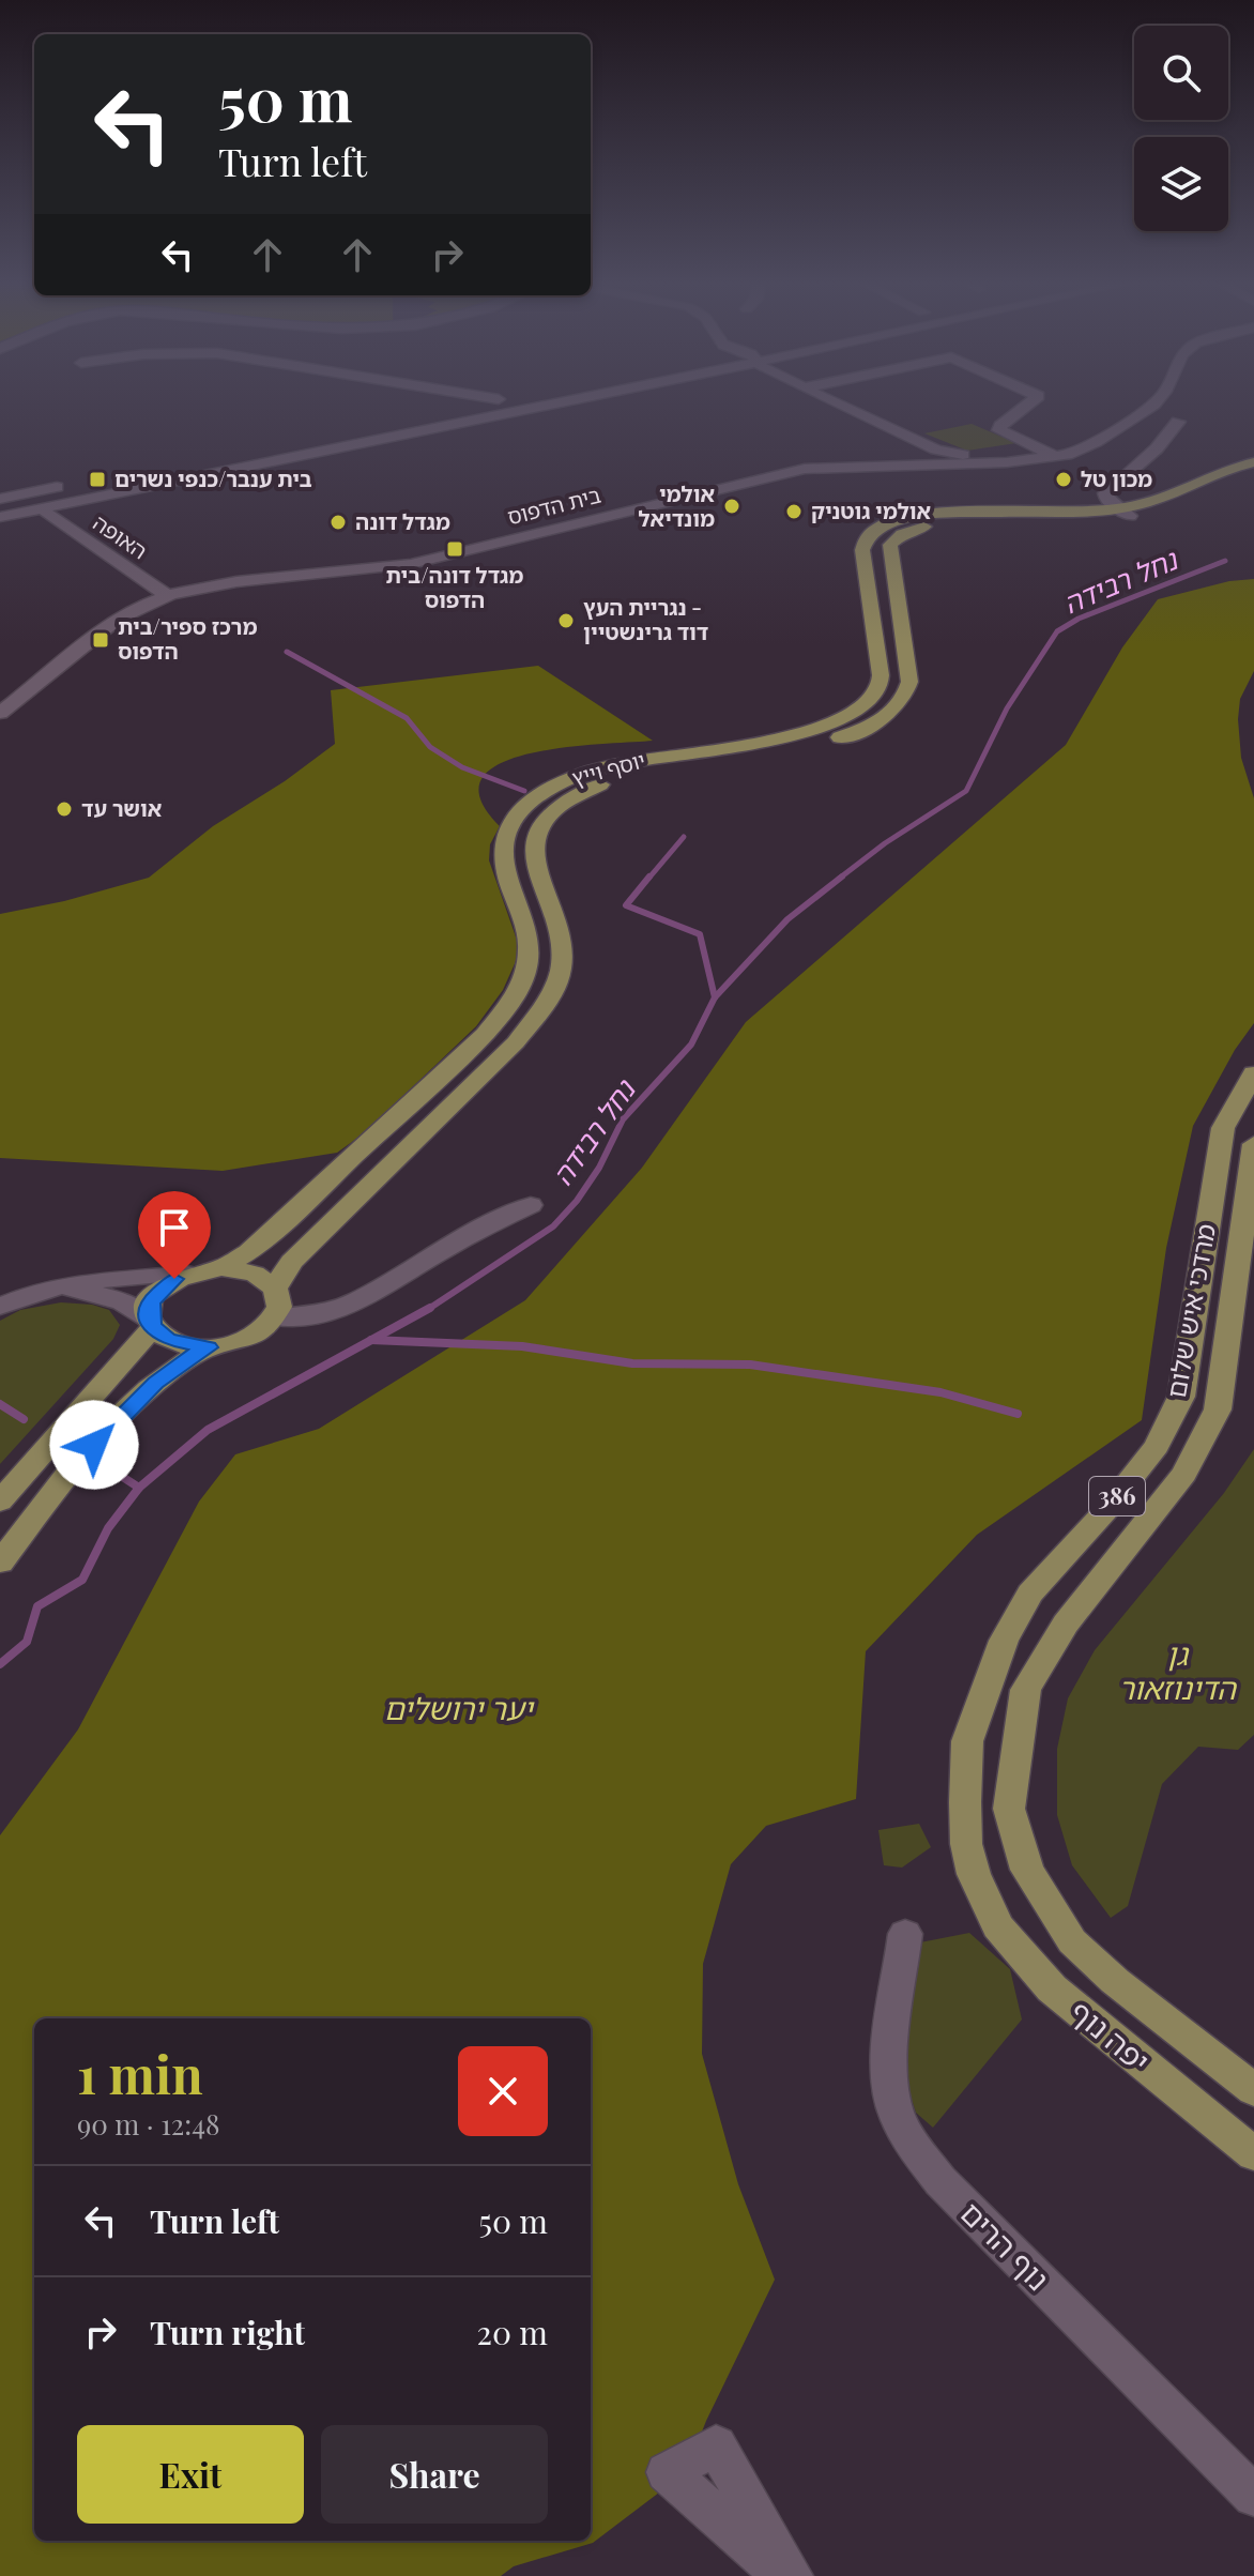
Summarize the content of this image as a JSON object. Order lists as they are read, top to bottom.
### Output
{
  "streets": {
    "main road": [
      "יוסף וייץ",
      "מרדכי איש שלום",
      "386",
      "יפה נוף"
    ],
    "street": ["בית הדפוס", "האופה", "נוף הרים"]
  },
  "crossings": [
    ["בית הדפוס", "האופה"],
    ["מרדכי איש שלום", "יפה נוף"]
  ],
  "water": ["נחל רבידה"],
  "parks": ["גן הדינוזאור", "יער ירושלים"],
  "places": {
    "transit": ["בית ענבר/כנפי נשרים", "מגדל דונה/בית הדפוס", "מרכז ספיר/בית הדפוס"],
    "other": [
      "מכון טל",
      "אולמי מונדיאל",
      "אולמי גוטניק",
      "מגדל דונה",
      "נגריית העץ - דוד גרינשטיין",
      "אושר עד"
    ]
  },
  "page": {
    "turn": ["50 m", "Turn left"],
    "heading": ["1 min", "90 m · 12:48"],
    "list": [
      {
        "name": "Turn left",
        "value": "50 m"
      },
      {
        "name": "Turn right",
        "value": "20 m"
      }
    ],
    "buttons": ["Exit", "Share"]
  }
}
